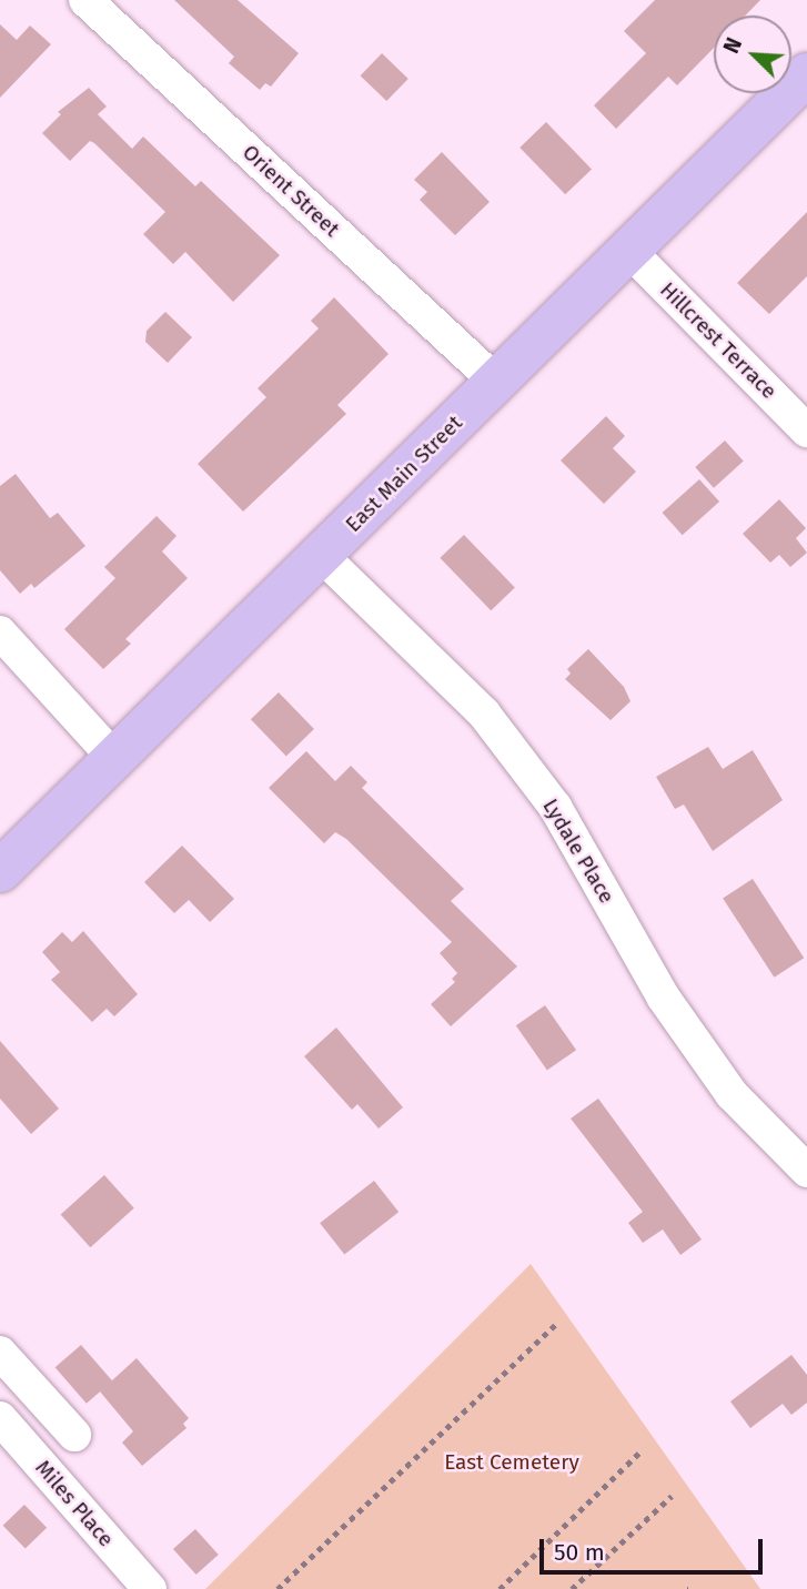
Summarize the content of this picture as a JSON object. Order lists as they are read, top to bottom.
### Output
{
  "streets": {
    "main road": ["East Main Street"],
    "street": [
      "Orient Street",
      "Hillcrest Terrace",
      "Lydale Place",
      "Miles Place"
    ]
  },
  "crossings": [
    ["Orient Street", "East Main Street"],
    ["Hillcrest Terrace", "East Main Street"],
    ["East Main Street", "Lydale Place"]
  ],
  "parks": ["East Cemetery"],
  "scale_bar": "50 m",
  "north": "top left"
}
